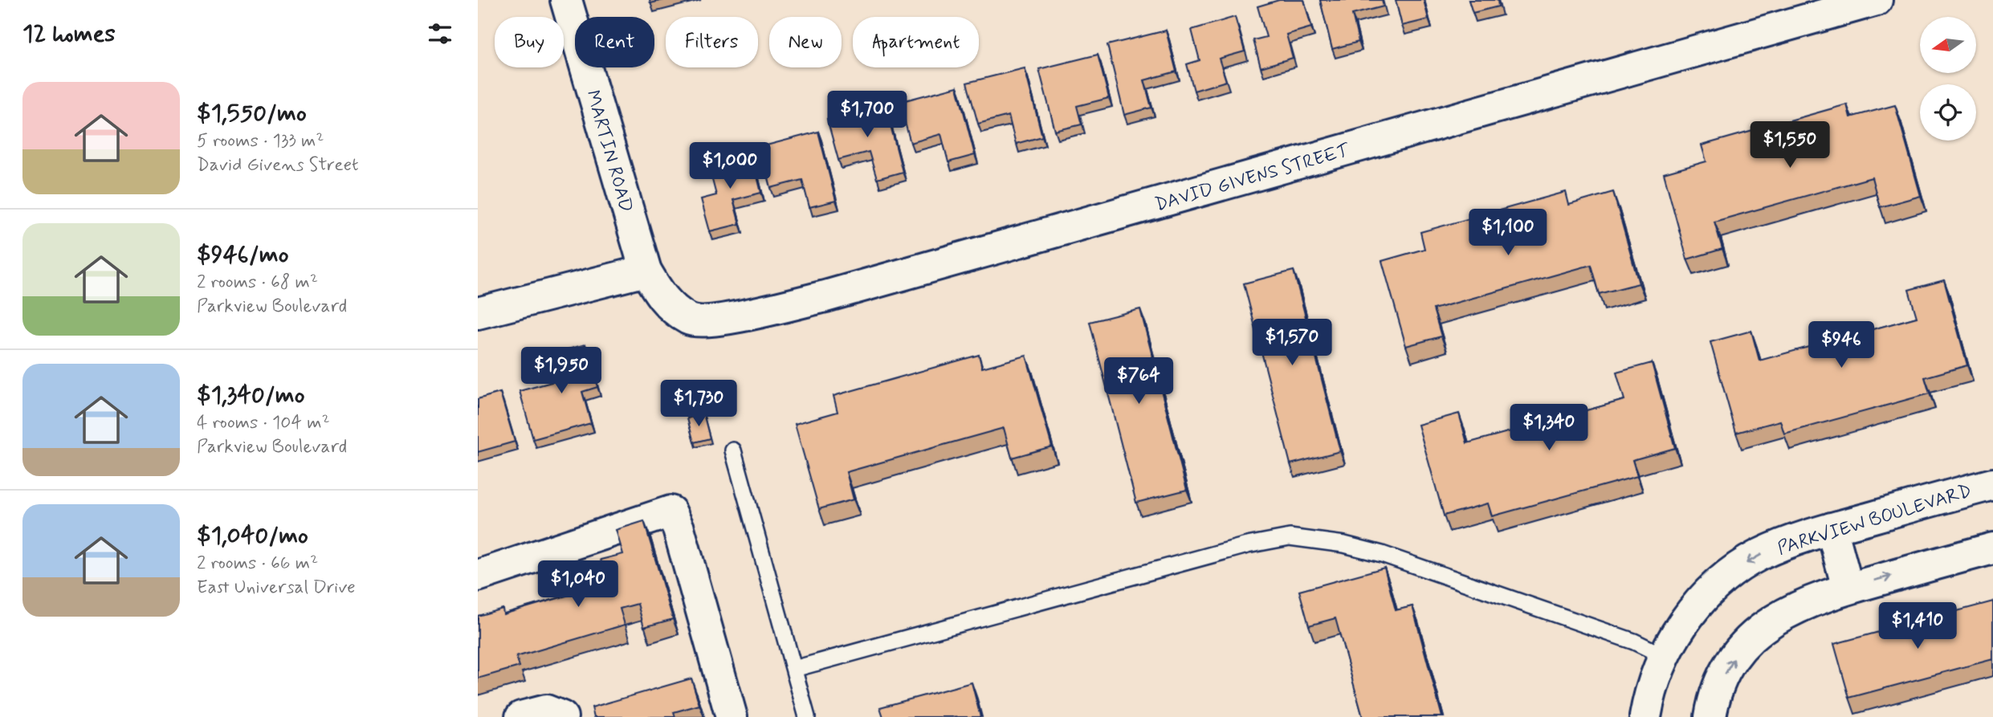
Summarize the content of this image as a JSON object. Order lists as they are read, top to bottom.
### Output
{
  "streets": {
    "street": ["MARTIN ROAD", "DAVID GIVENS STREET", "PARKVIEW BOULEVARD"]
  },
  "crossings": [
    ["MARTIN ROAD", "DAVID GIVENS STREET"]
  ],
  "north": "left",
  "page": {
    "heading": "12 homes",
    "chip": [
      "Buy",
      "Rent",
      "Filters",
      "New",
      "Apartment"
    ],
    "list": [
      {
        "name": "$1,550/mo",
        "note": "5 rooms · 133 m² · David Givens Street"
      },
      {
        "name": "$946/mo",
        "note": "2 rooms · 68 m² · Parkview Boulevard"
      },
      {
        "name": "$1,340/mo",
        "note": "4 rooms · 104 m² · Parkview Boulevard"
      },
      {
        "name": "$1,040/mo",
        "note": "2 rooms · 66 m² · East Universal Drive"
      }
    ],
    "price": [
      "$1,700",
      "$1,550",
      "$1,000",
      "$1,100",
      "$1,570",
      "$946",
      "$1,950",
      "$764",
      "$1,730",
      "$1,340",
      "$1,040",
      "$1,410"
    ]
  }
}
